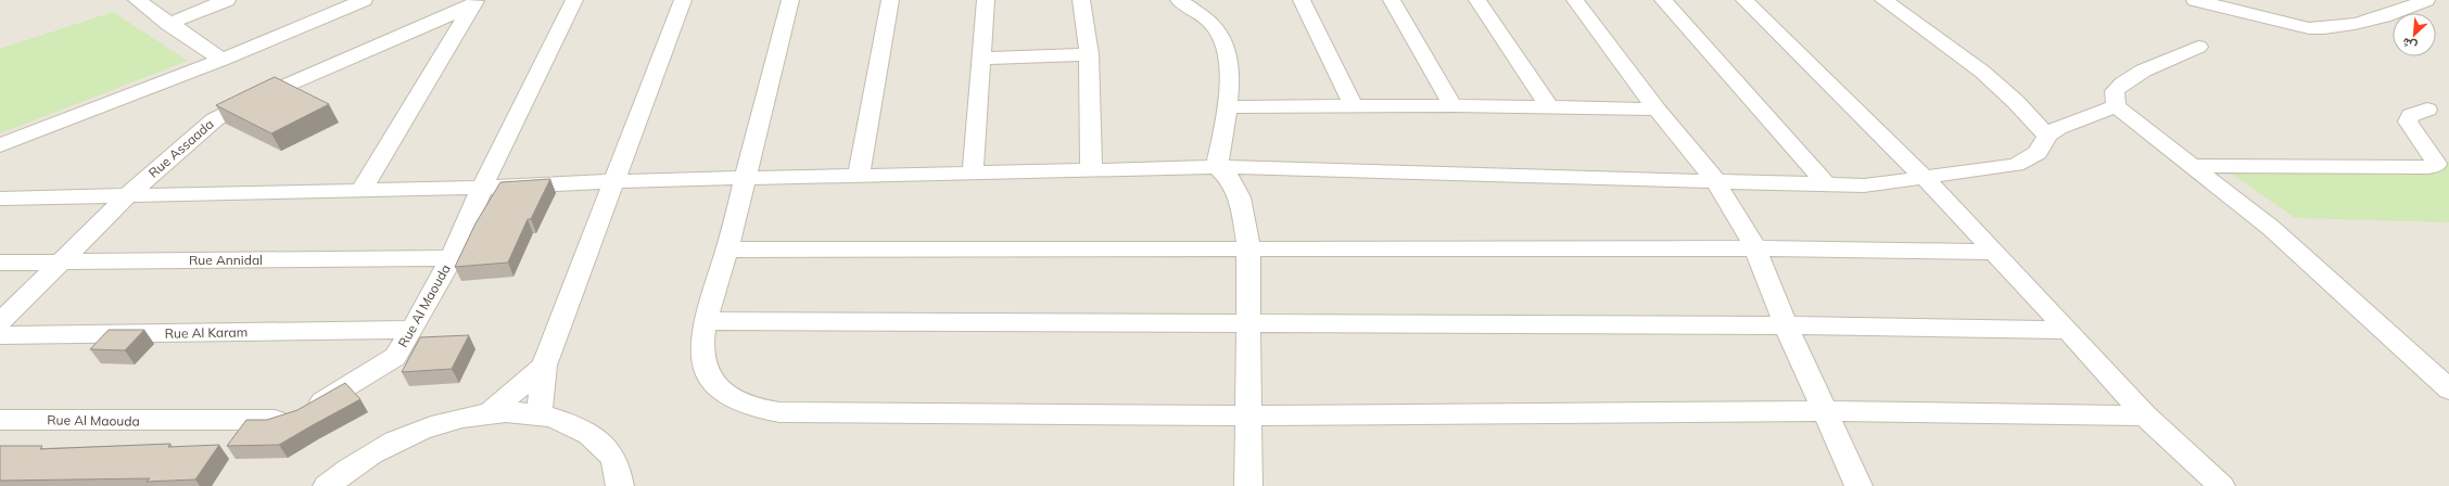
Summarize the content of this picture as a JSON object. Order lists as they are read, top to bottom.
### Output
{
  "streets": {
    "street": [
      "Rue Assaada",
      "Rue Annidal",
      "Rue Al Maouda",
      "Rue Al Karam"
    ]
  },
  "crossings": [
    ["Rue Assaada", "Rue Annidal"],
    ["Rue Annidal", "Rue Al Maouda"],
    ["Rue Al Maouda", "Rue Al Karam"]
  ],
  "north": "bottom left"
}
